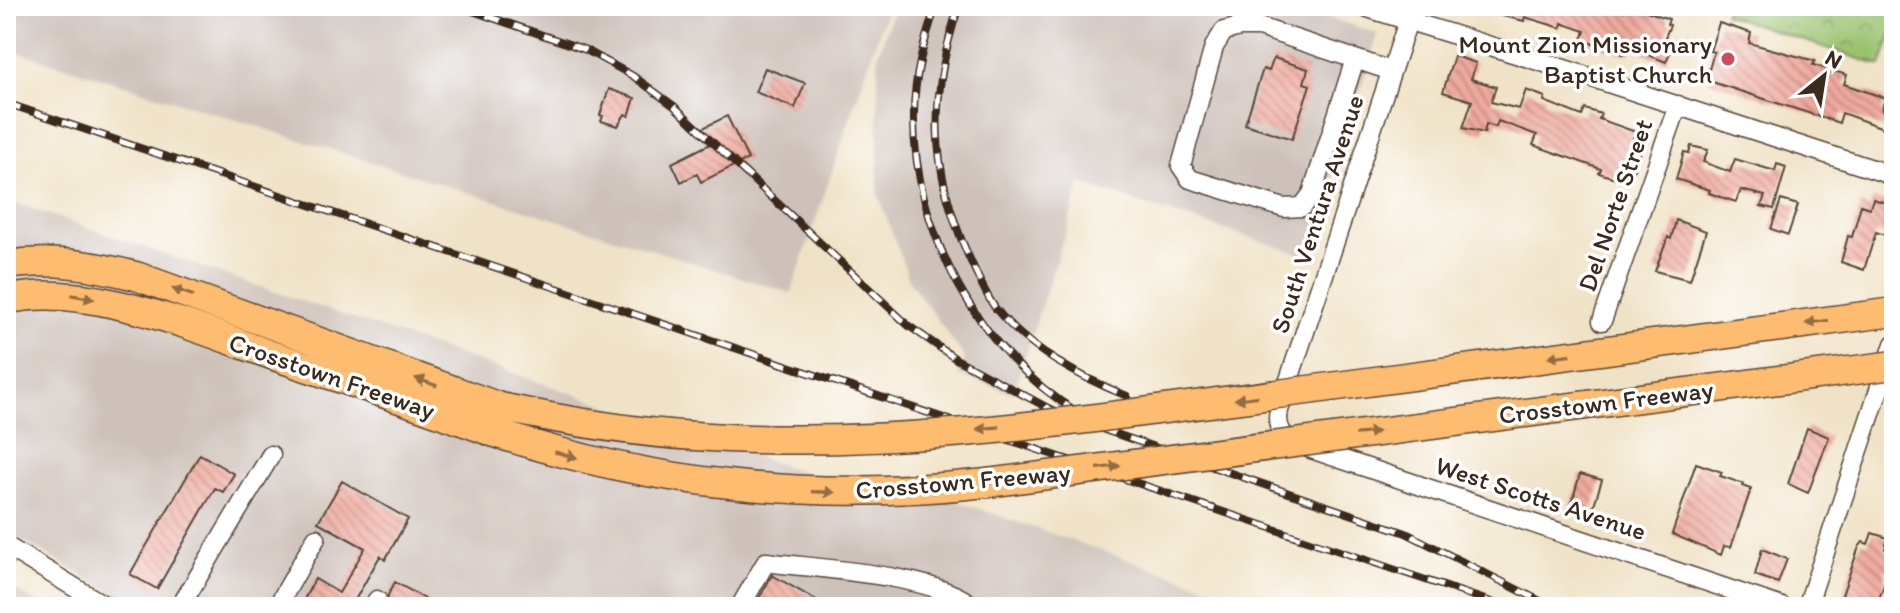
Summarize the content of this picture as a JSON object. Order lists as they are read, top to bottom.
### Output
{
  "streets": {
    "highway": ["Crosstown Freeway"],
    "street": ["Del Norte Street", "South Ventura Avenue", "West Scotts Avenue"]
  },
  "crossings": [
    ["South Ventura Avenue", "West Scotts Avenue"]
  ],
  "places": ["Mount Zion Missionary Baptist Church"],
  "north": "top right"
}
